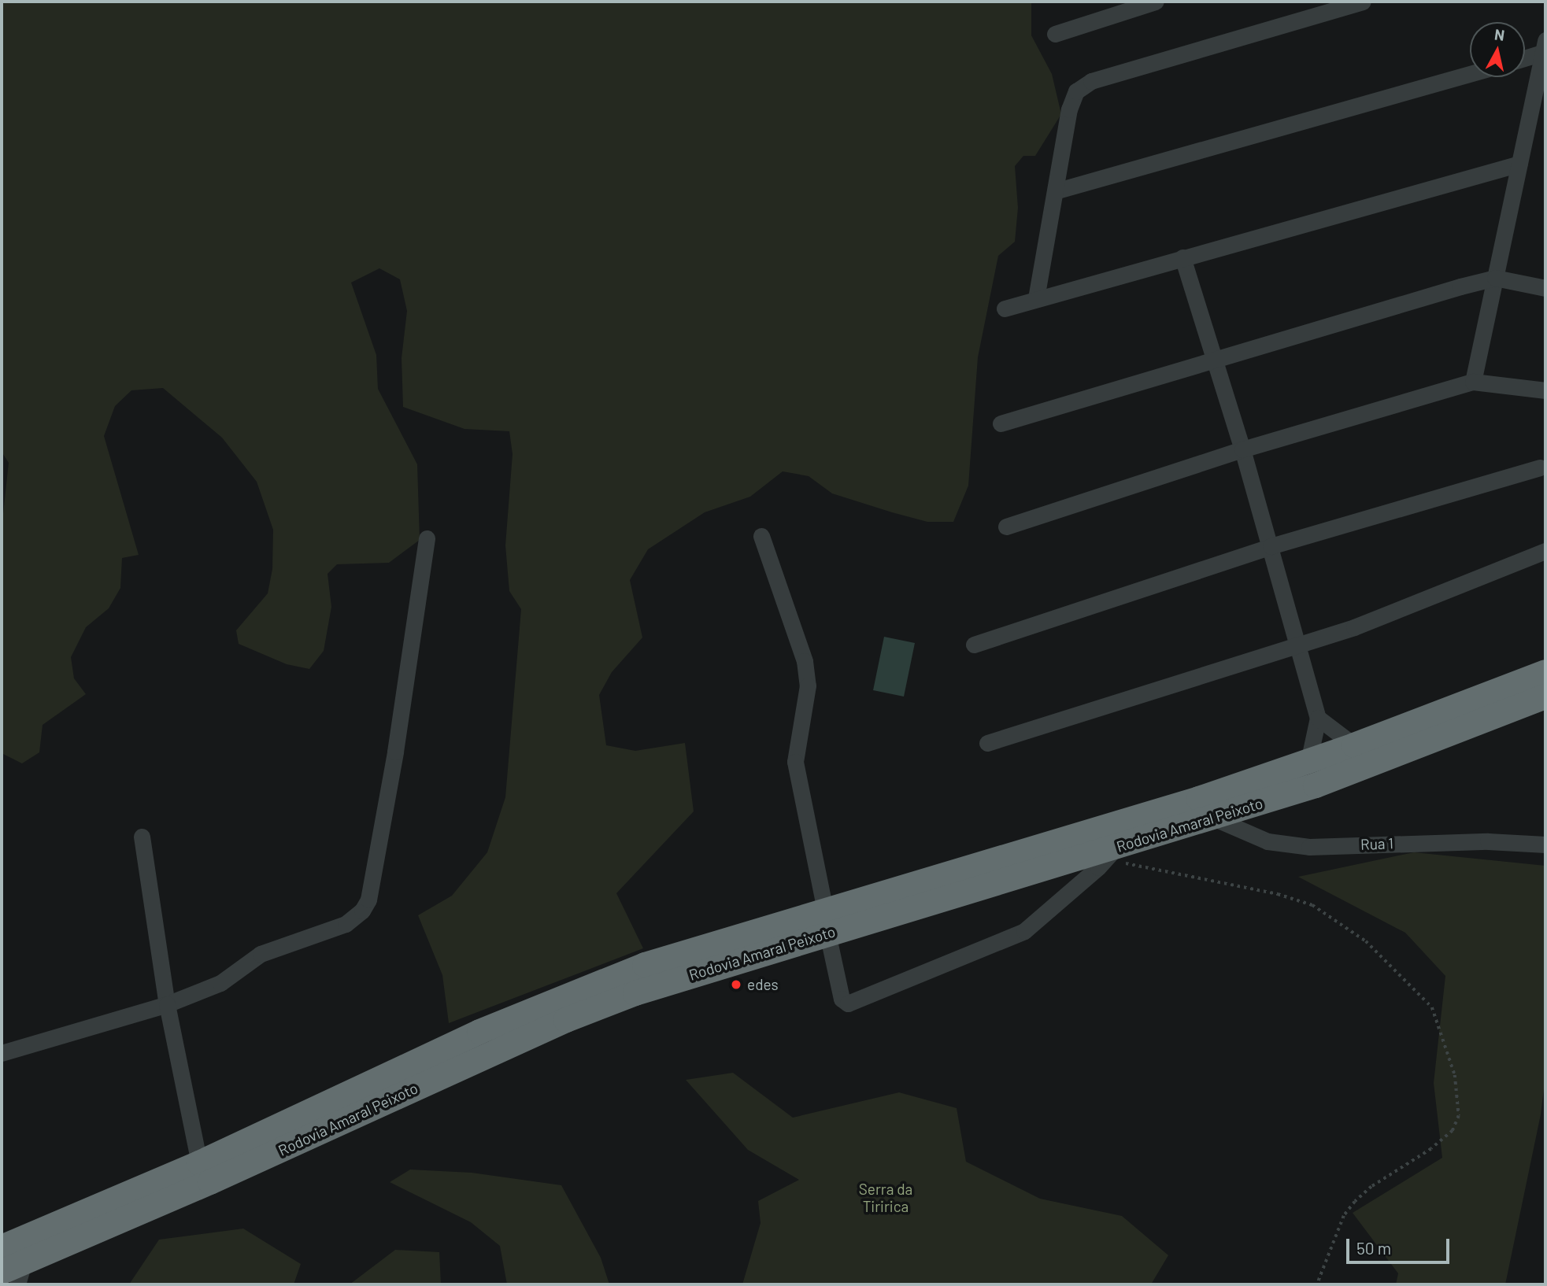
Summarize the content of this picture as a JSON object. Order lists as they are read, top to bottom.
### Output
{
  "streets": {
    "highway": ["Rodovia Amaral Peixoto"],
    "street": ["Rua 1"]
  },
  "crossings": [
    ["Rodovia Amaral Peixoto", "Rua 1"]
  ],
  "parks": ["Serra da Tiririca"],
  "places": ["edes"],
  "scale_bar": "50 m",
  "north": "top"
}
